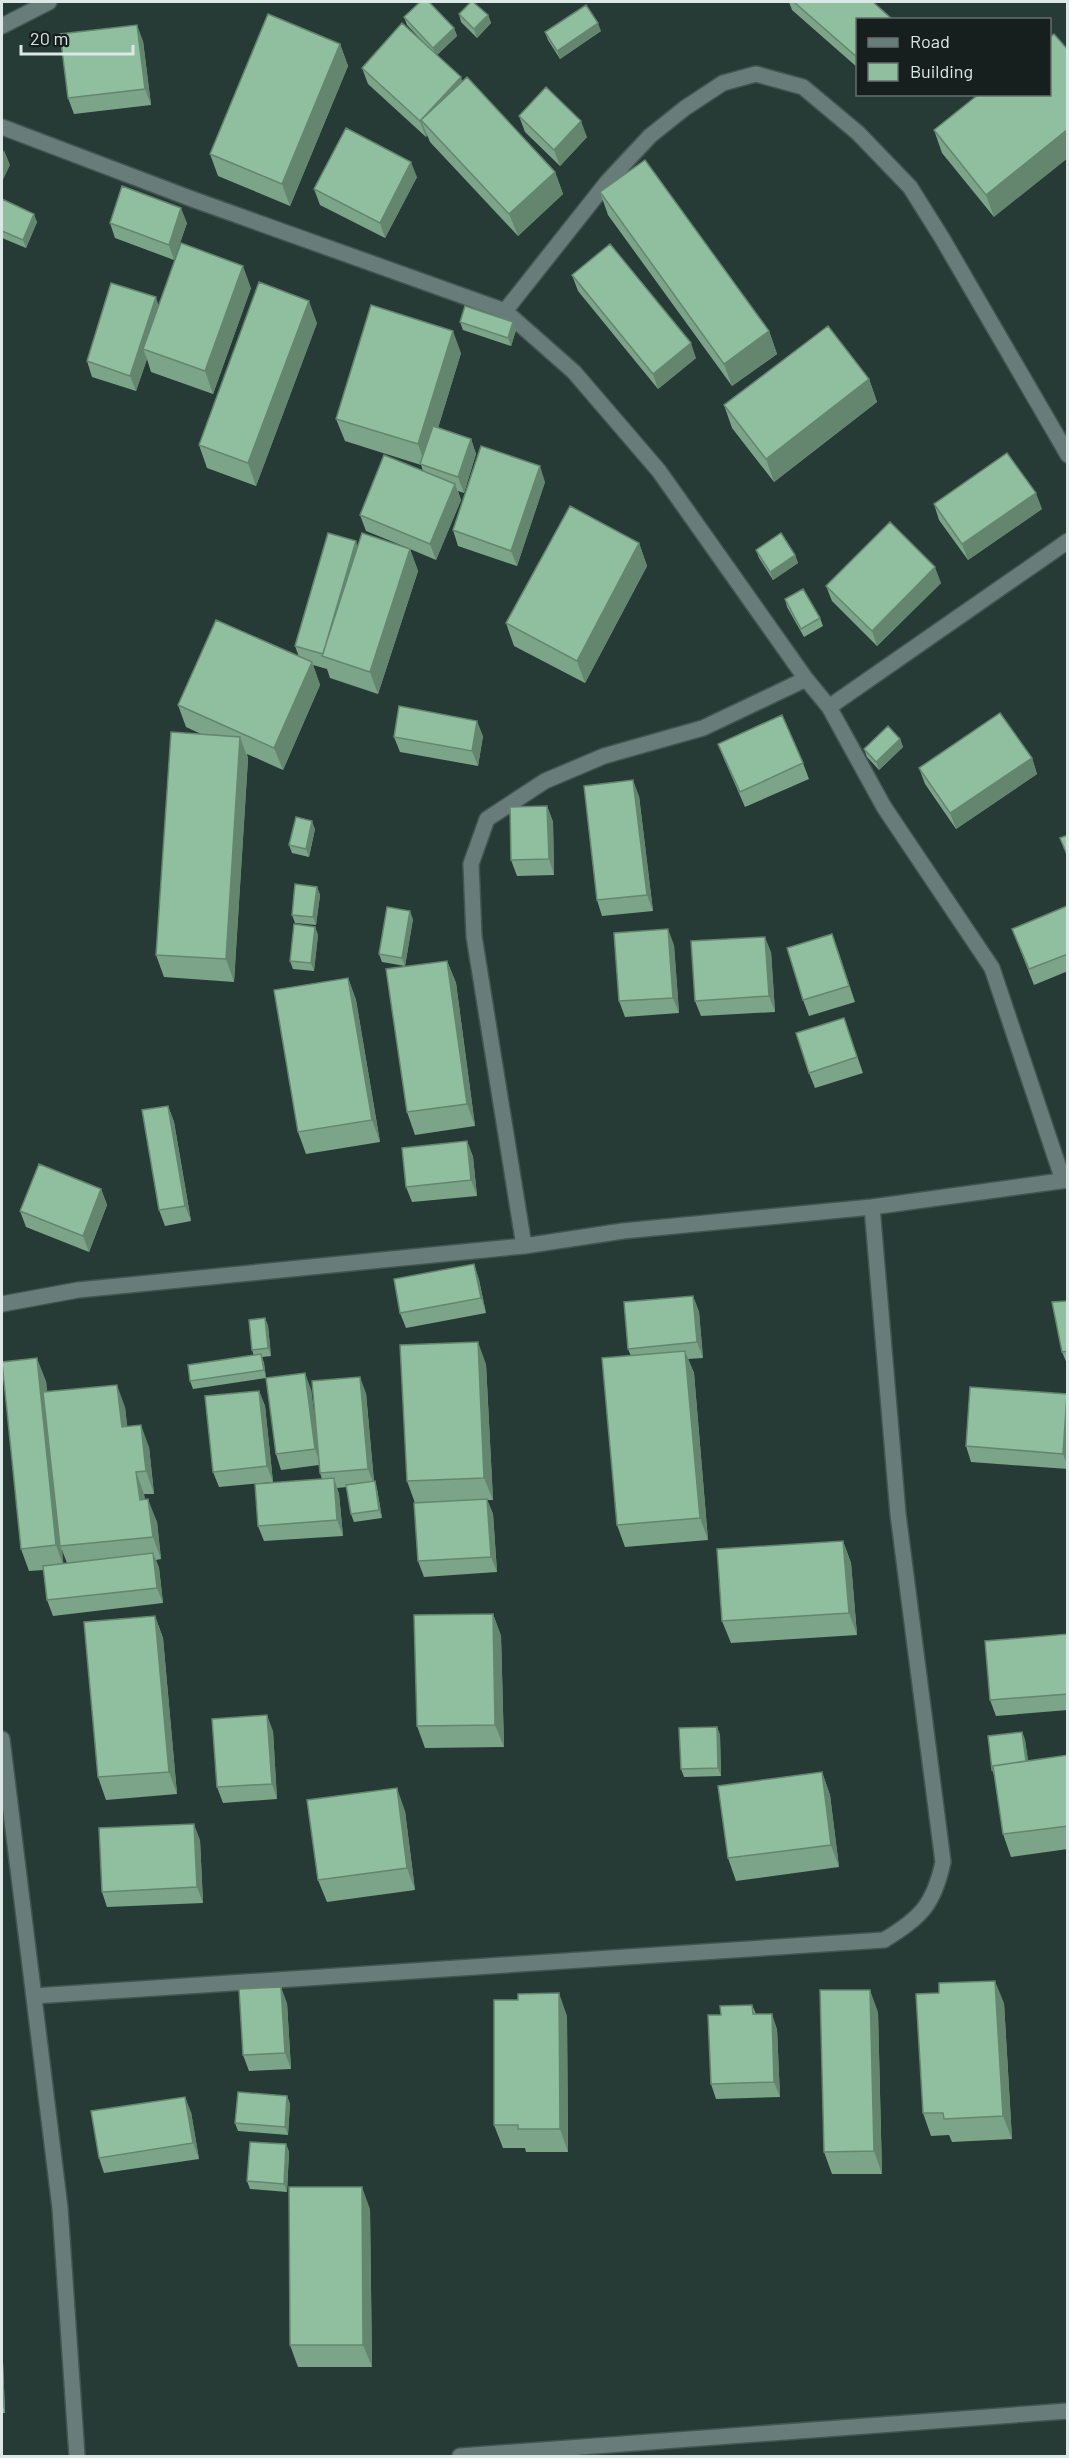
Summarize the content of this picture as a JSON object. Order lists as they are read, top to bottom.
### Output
{
  "legend": ["Road", "Building"],
  "scale_bar": "20 m"
}
